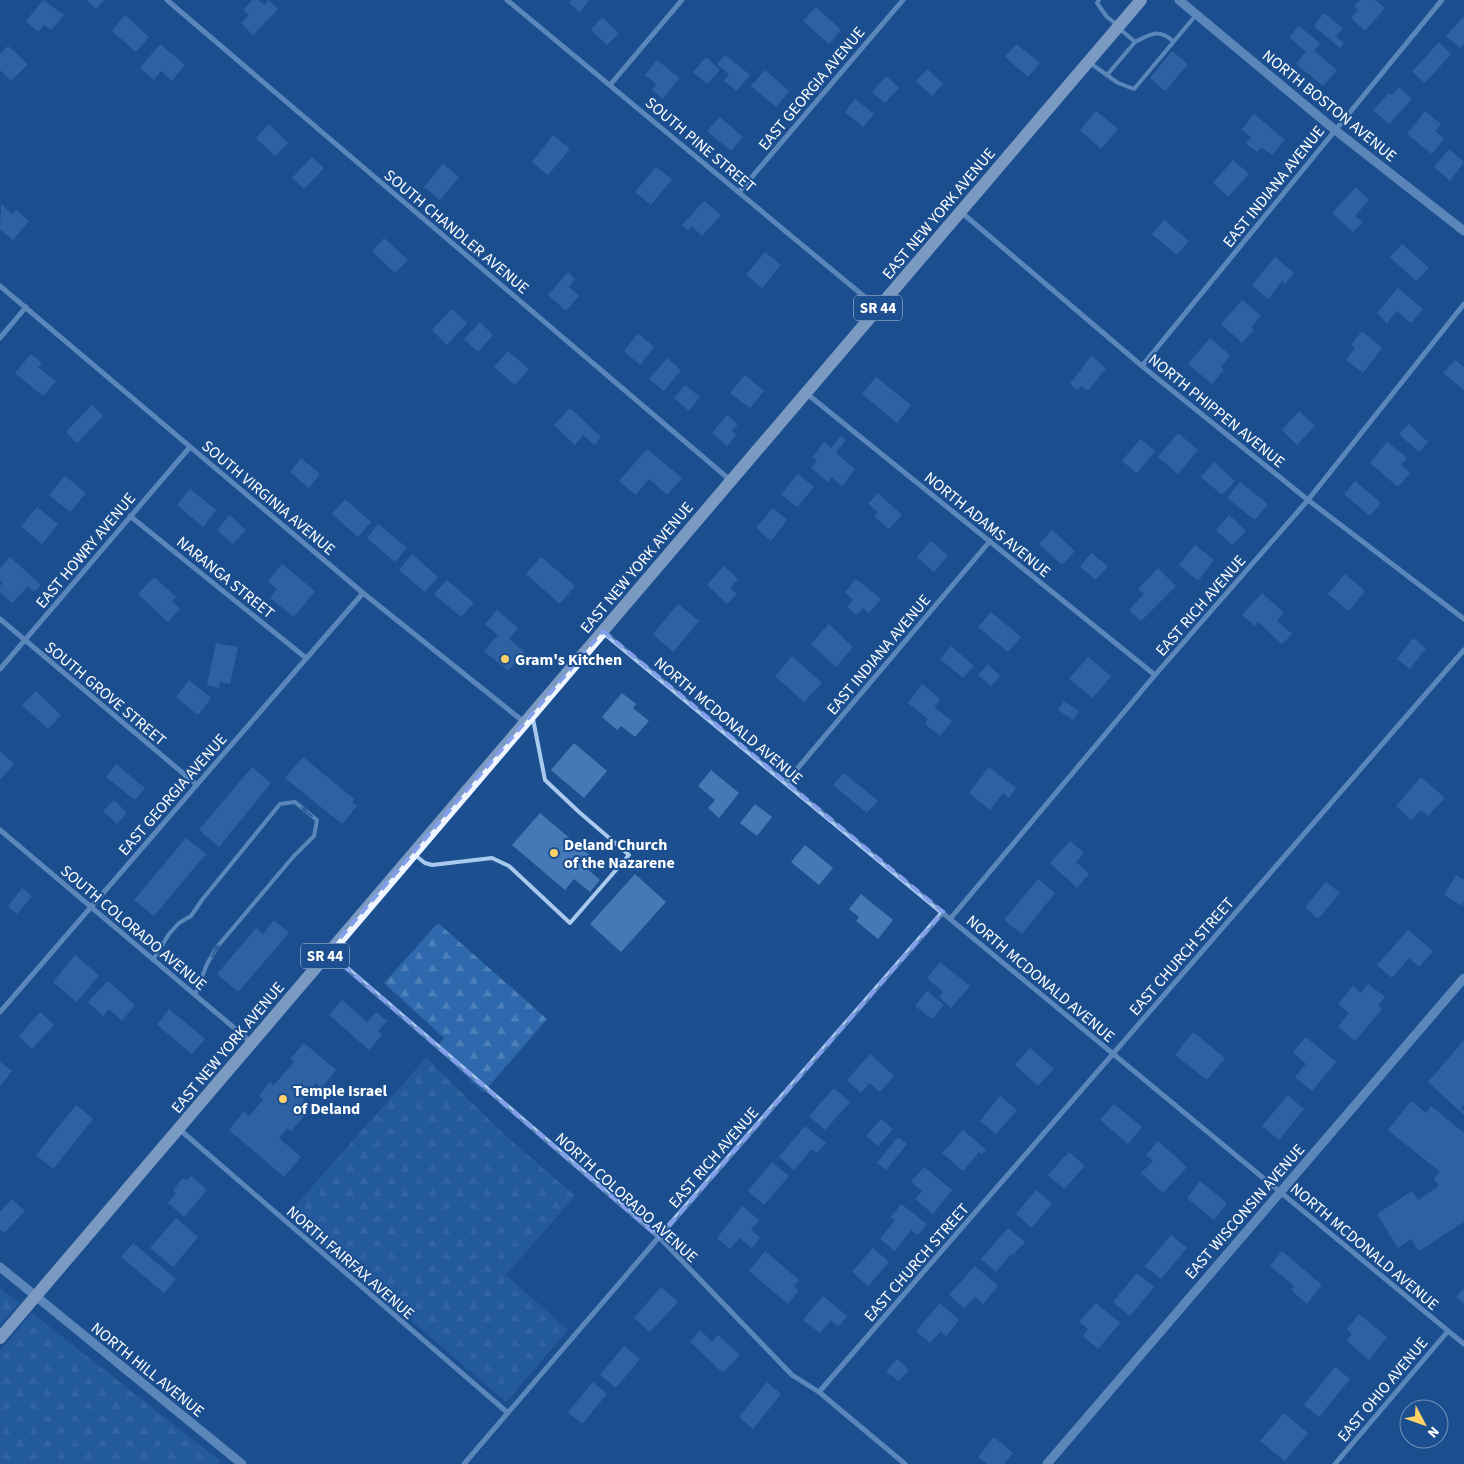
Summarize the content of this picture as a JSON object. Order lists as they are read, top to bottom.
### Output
{
  "streets": {
    "main road": ["EAST NEW YORK AVENUE", "SR 44"],
    "street": [
      "EAST GEORGIA AVENUE",
      "NORTH BOSTON AVENUE",
      "SOUTH PINE STREET",
      "EAST INDIANA AVENUE",
      "SOUTH CHANDLER AVENUE",
      "NORTH PHIPPEN AVENUE",
      "SOUTH VIRGINIA AVENUE",
      "NORTH ADAMS AVENUE",
      "EAST HOWRY AVENUE",
      "NARANGA STREET",
      "EAST RICH AVENUE",
      "SOUTH GROVE STREET",
      "NORTH MCDONALD AVENUE",
      "SOUTH COLORADO AVENUE",
      "EAST CHURCH STREET",
      "NORTH COLORADO AVENUE",
      "EAST WISCONSIN AVENUE",
      "NORTH FAIRFAX AVENUE",
      "NORTH HILL AVENUE",
      "EAST OHIO AVENUE"
    ]
  },
  "crossings": [
    ["EAST GEORGIA AVENUE", "SOUTH PINE STREET"],
    ["EAST GEORGIA AVENUE", "SOUTH VIRGINIA AVENUE"],
    ["EAST GEORGIA AVENUE", "NARANGA STREET"],
    ["EAST GEORGIA AVENUE", "SOUTH GROVE STREET"],
    ["EAST GEORGIA AVENUE", "SOUTH COLORADO AVENUE"],
    ["NORTH BOSTON AVENUE", "EAST INDIANA AVENUE"],
    ["SOUTH PINE STREET", "EAST NEW YORK AVENUE"],
    ["EAST INDIANA AVENUE", "NORTH PHIPPEN AVENUE"],
    ["EAST INDIANA AVENUE", "NORTH ADAMS AVENUE"],
    ["EAST INDIANA AVENUE", "NORTH MCDONALD AVENUE"],
    ["EAST NEW YORK AVENUE", "SOUTH CHANDLER AVENUE"],
    ["EAST NEW YORK AVENUE", "NORTH PHIPPEN AVENUE"],
    ["EAST NEW YORK AVENUE", "SOUTH VIRGINIA AVENUE"],
    ["EAST NEW YORK AVENUE", "NORTH ADAMS AVENUE"],
    ["EAST NEW YORK AVENUE", "NORTH MCDONALD AVENUE"],
    ["EAST NEW YORK AVENUE", "SOUTH COLORADO AVENUE"],
    ["EAST NEW YORK AVENUE", "NORTH COLORADO AVENUE"],
    ["EAST NEW YORK AVENUE", "NORTH FAIRFAX AVENUE"],
    ["EAST NEW YORK AVENUE", "NORTH HILL AVENUE"],
    ["NORTH PHIPPEN AVENUE", "EAST RICH AVENUE"],
    ["SOUTH VIRGINIA AVENUE", "EAST HOWRY AVENUE"],
    ["NORTH ADAMS AVENUE", "EAST RICH AVENUE"],
    ["EAST HOWRY AVENUE", "NARANGA STREET"],
    ["EAST HOWRY AVENUE", "SOUTH GROVE STREET"],
    ["EAST RICH AVENUE", "NORTH MCDONALD AVENUE"],
    ["EAST RICH AVENUE", "NORTH COLORADO AVENUE"],
    ["EAST RICH AVENUE", "NORTH FAIRFAX AVENUE"],
    ["NORTH MCDONALD AVENUE", "EAST CHURCH STREET"],
    ["NORTH MCDONALD AVENUE", "EAST WISCONSIN AVENUE"],
    ["NORTH MCDONALD AVENUE", "EAST OHIO AVENUE"],
    ["EAST CHURCH STREET", "NORTH COLORADO AVENUE"]
  ],
  "places": ["Gram's Kitchen", "Deland Church of the Nazarene", "Temple Israel of Deland"],
  "north": "bottom right"
}
